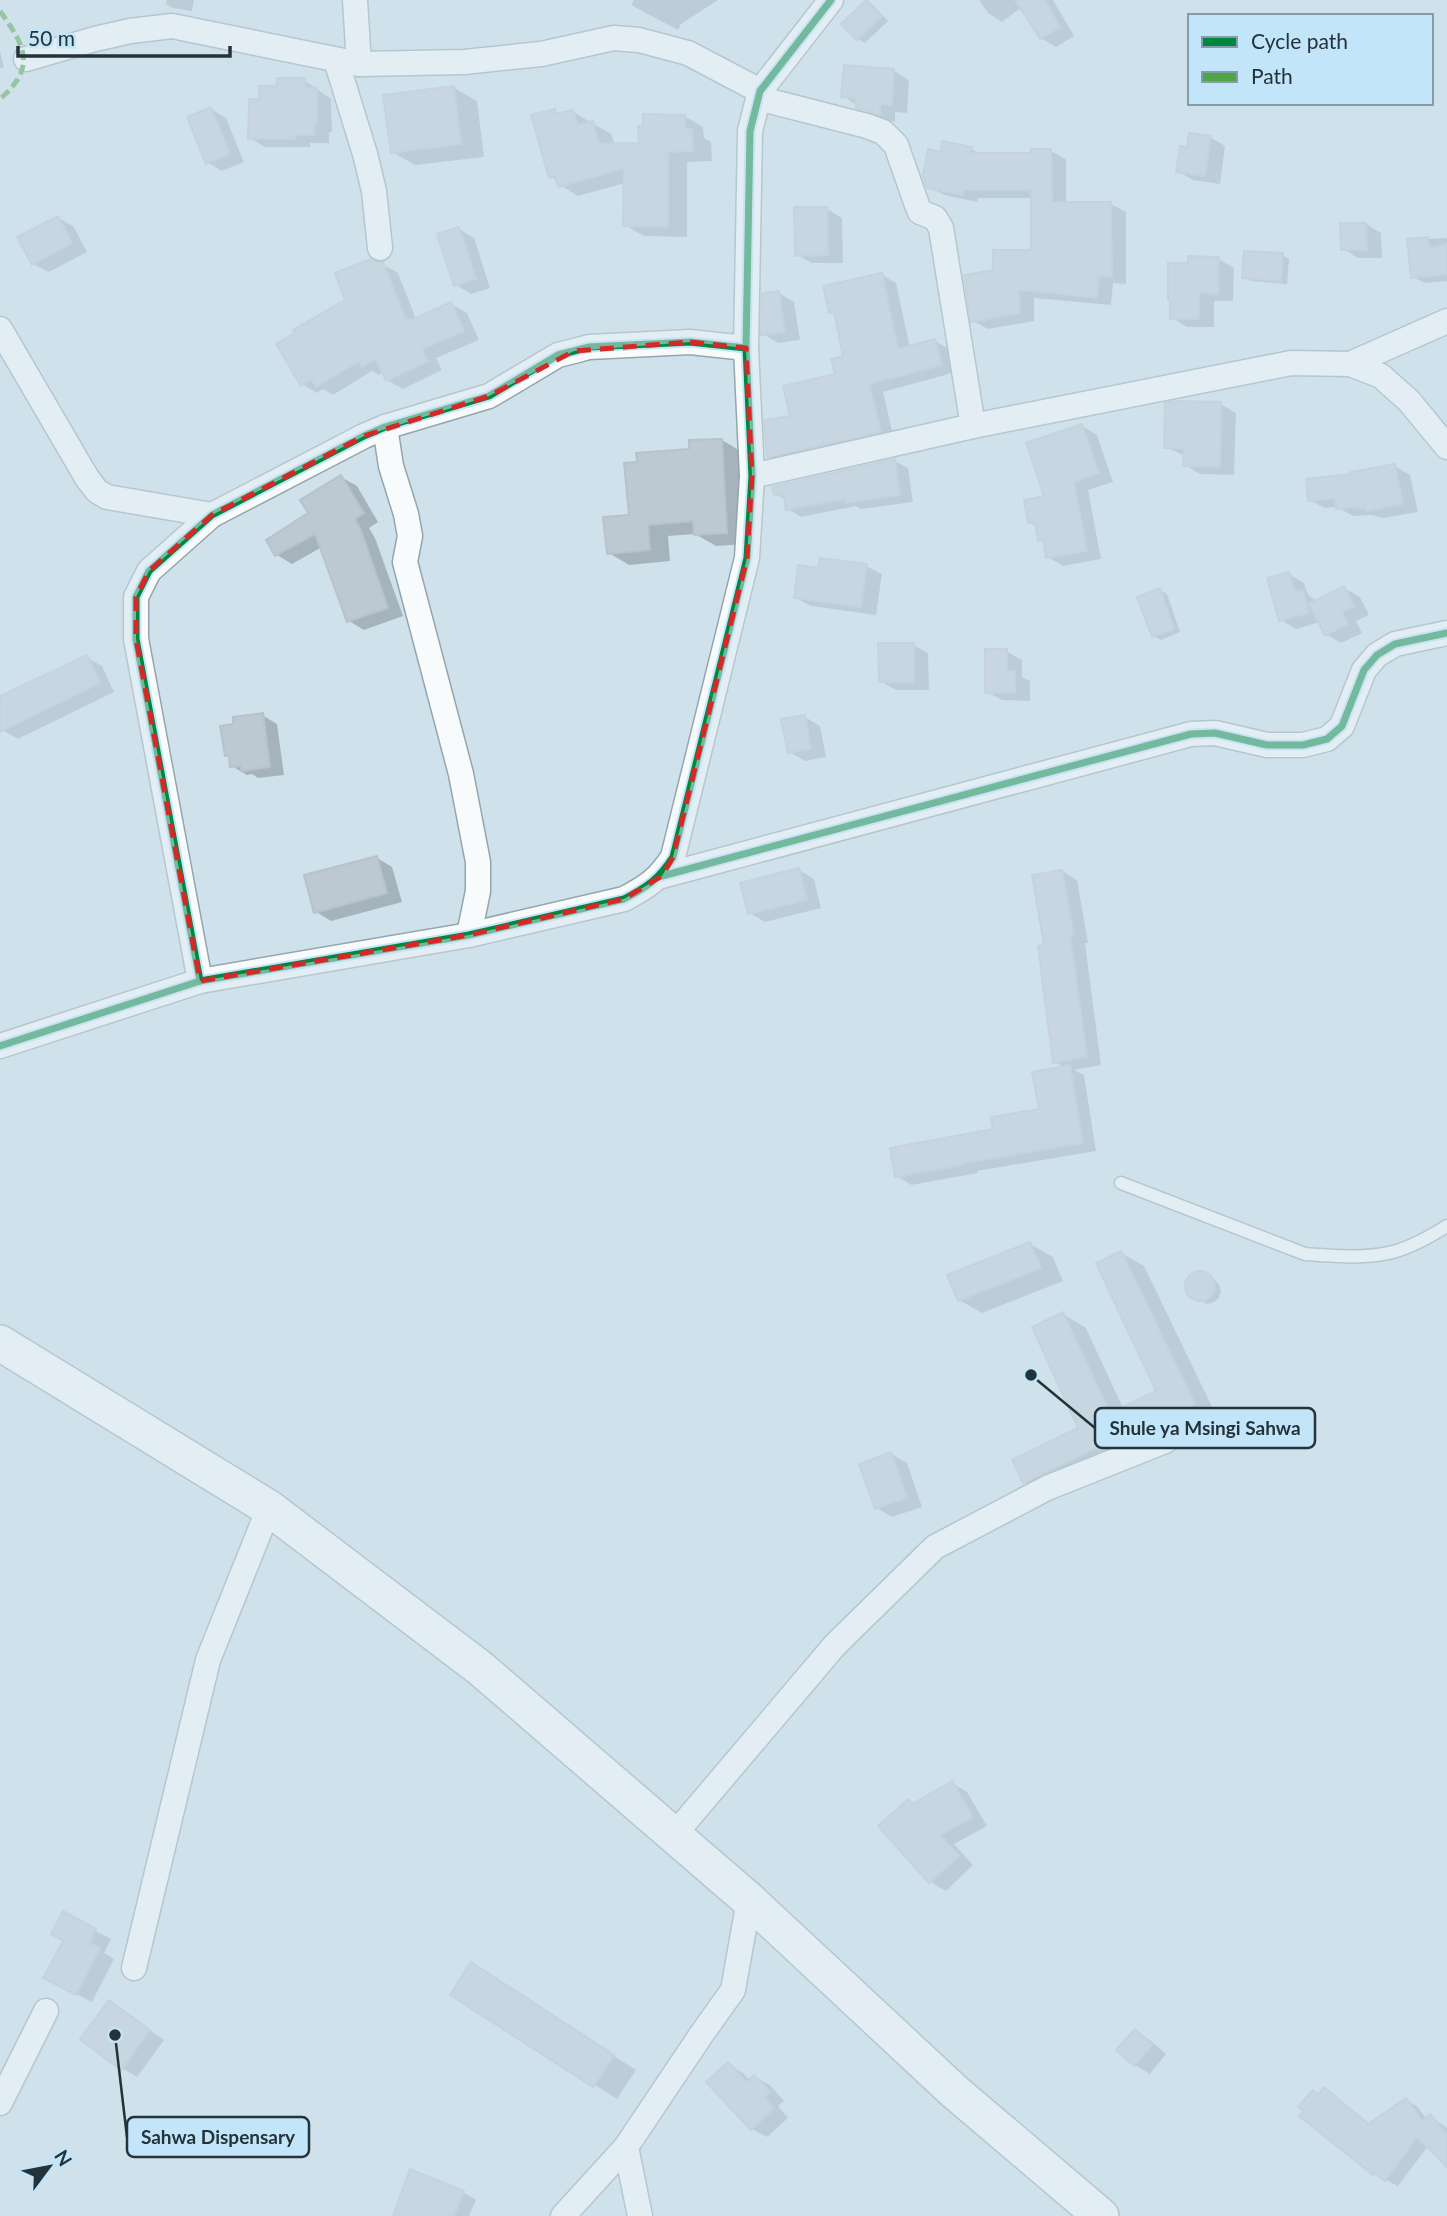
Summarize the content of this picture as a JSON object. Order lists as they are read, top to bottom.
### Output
{
  "places": ["Shule ya Msingi Sahwa", "Sahwa Dispensary"],
  "legend": ["Cycle path", "Path"],
  "scale_bar": "50 m",
  "north": "top right"
}
